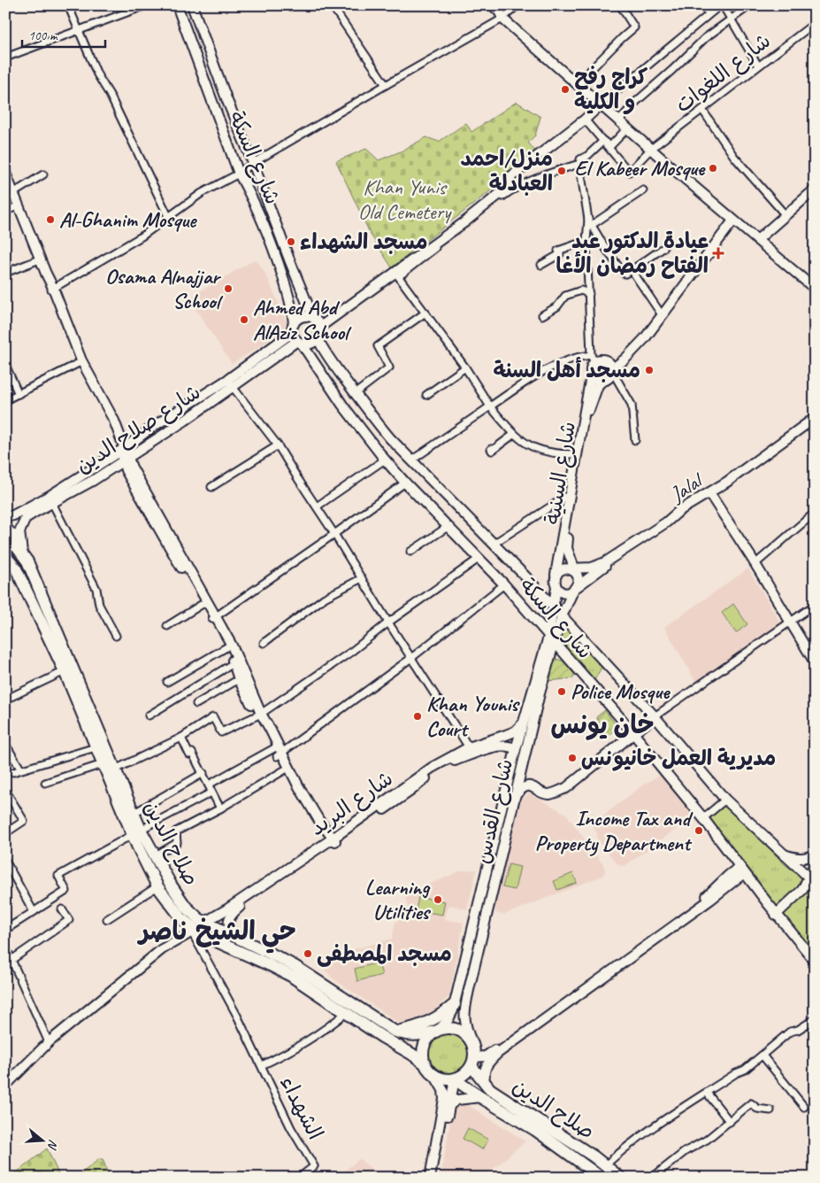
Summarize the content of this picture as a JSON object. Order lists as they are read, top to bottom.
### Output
{
  "streets": {
    "highway": ["صلاح الدين"],
    "main road": [
      "شارع السكة",
      "شارع صلاح الدين",
      "شارع السنية",
      "Jalal",
      "شارع البريد",
      "شارع القدس"
    ],
    "street": ["شارع اللغوات", "الشهداء"]
  },
  "crossings": [
    ["شارع السكة", "شارع صلاح الدين"],
    ["شارع السكة", "شارع السنية"],
    ["شارع السكة", "Jalal"],
    ["شارع السكة", "شارع القدس"],
    ["شارع صلاح الدين", "صلاح الدين"],
    ["شارع السنية", "Jalal"],
    ["شارع السنية", "شارع القدس"],
    ["Jalal", "شارع القدس"],
    ["شارع البريد", "شارع القدس"],
    ["شارع البريد", "صلاح الدين"],
    ["شارع القدس", "صلاح الدين"],
    ["صلاح الدين", "الشهداء"]
  ],
  "districts": ["خان يونس", "حي الشيخ ناصر"],
  "parks": ["Khan Yunis Old Cemetery"],
  "places": {
    "other": [
      "كراج رفح و الكلية",
      "El Kabeer Mosque",
      "منزل/احمد العبادلة",
      "Al-Ghanim Mosque",
      "مسجد الشهداء",
      "Osama Alnajjar School",
      "Ahmed Abd AlAziz School",
      "مسجد أهل السنة",
      "Police Mosque",
      "Khan Younis Court",
      "مديرية العمل خانيونس",
      "Income Tax and Property Department",
      "Learning Utilities",
      "مسجد المصطفى"
    ],
    "health": ["عيادة الدكتور عبد الفتاح رمضان الأغا"]
  },
  "scale_bar": "100 m",
  "north": "right"
}
